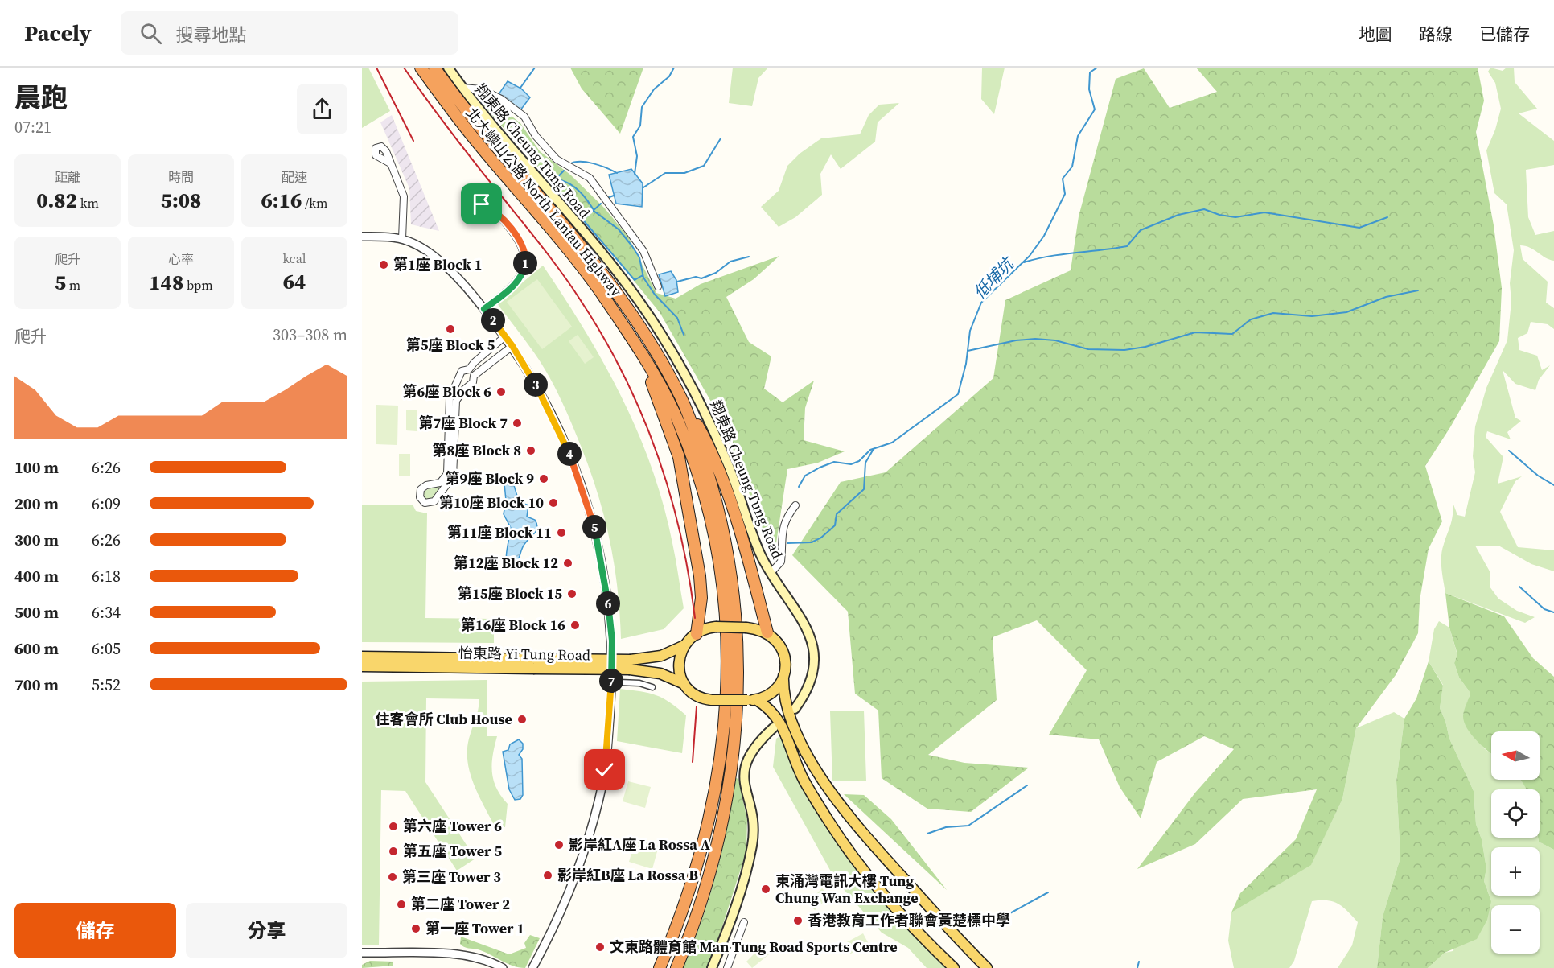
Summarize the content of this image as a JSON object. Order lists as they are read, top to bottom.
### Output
{
  "streets": {
    "highway": ["北大嶼山公路 North Lantau Highway"],
    "main road": ["翔東路 Cheung Tung Road", "怡東路 Yi Tung Road"]
  },
  "water": ["低埔坑"],
  "places": [
    "第1座 Block 1",
    "第5座 Block 5",
    "第6座 Block 6",
    "第7座 Block 7",
    "第8座 Block 8",
    "第9座 Block 9",
    "第10座 Block 10",
    "第11座 Block 11",
    "第12座 Block 12",
    "第15座 Block 15",
    "第16座 Block 16",
    "住客會所 Club House",
    "第六座 Tower 6",
    "影岸紅A座 La Rossa A",
    "第五座 Tower 5",
    "影岸紅B座 La Rossa B",
    "第三座 Tower 3",
    "東涌灣電訊大樓 Tung Chung Wan Exchange",
    "第二座 Tower 2",
    "香港教育工作者聯會黃楚標中學",
    "第一座 Tower 1",
    "文東路體育館 Man Tung Road Sports Centre"
  ],
  "north": "left",
  "page": {
    "header": "Pacely",
    "search": "搜尋地點",
    "nav": ["地圖", "路線", "已儲存"],
    "heading": ["晨跑", "07:21"],
    "stats": [
      ["距離", "0.82 km"],
      ["時間", "5:08"],
      ["配速", "6:16 /km"],
      ["爬升", "5 m"],
      ["心率", "148 bpm"],
      ["kcal", "64"]
    ],
    "pins": [
      "1",
      "2",
      "3",
      "4",
      "5",
      "6",
      "7"
    ],
    "chart": ["爬升", "303–308 m"],
    "list": [
      {
        "name": "100 m",
        "note": "6:26"
      },
      {
        "name": "200 m",
        "note": "6:09"
      },
      {
        "name": "300 m",
        "note": "6:26"
      },
      {
        "name": "400 m",
        "note": "6:18"
      },
      {
        "name": "500 m",
        "note": "6:34"
      },
      {
        "name": "600 m",
        "note": "6:05"
      },
      {
        "name": "700 m",
        "note": "5:52"
      }
    ],
    "map_buttons": ["+", "−"],
    "buttons": ["儲存", "分享"]
  }
}
